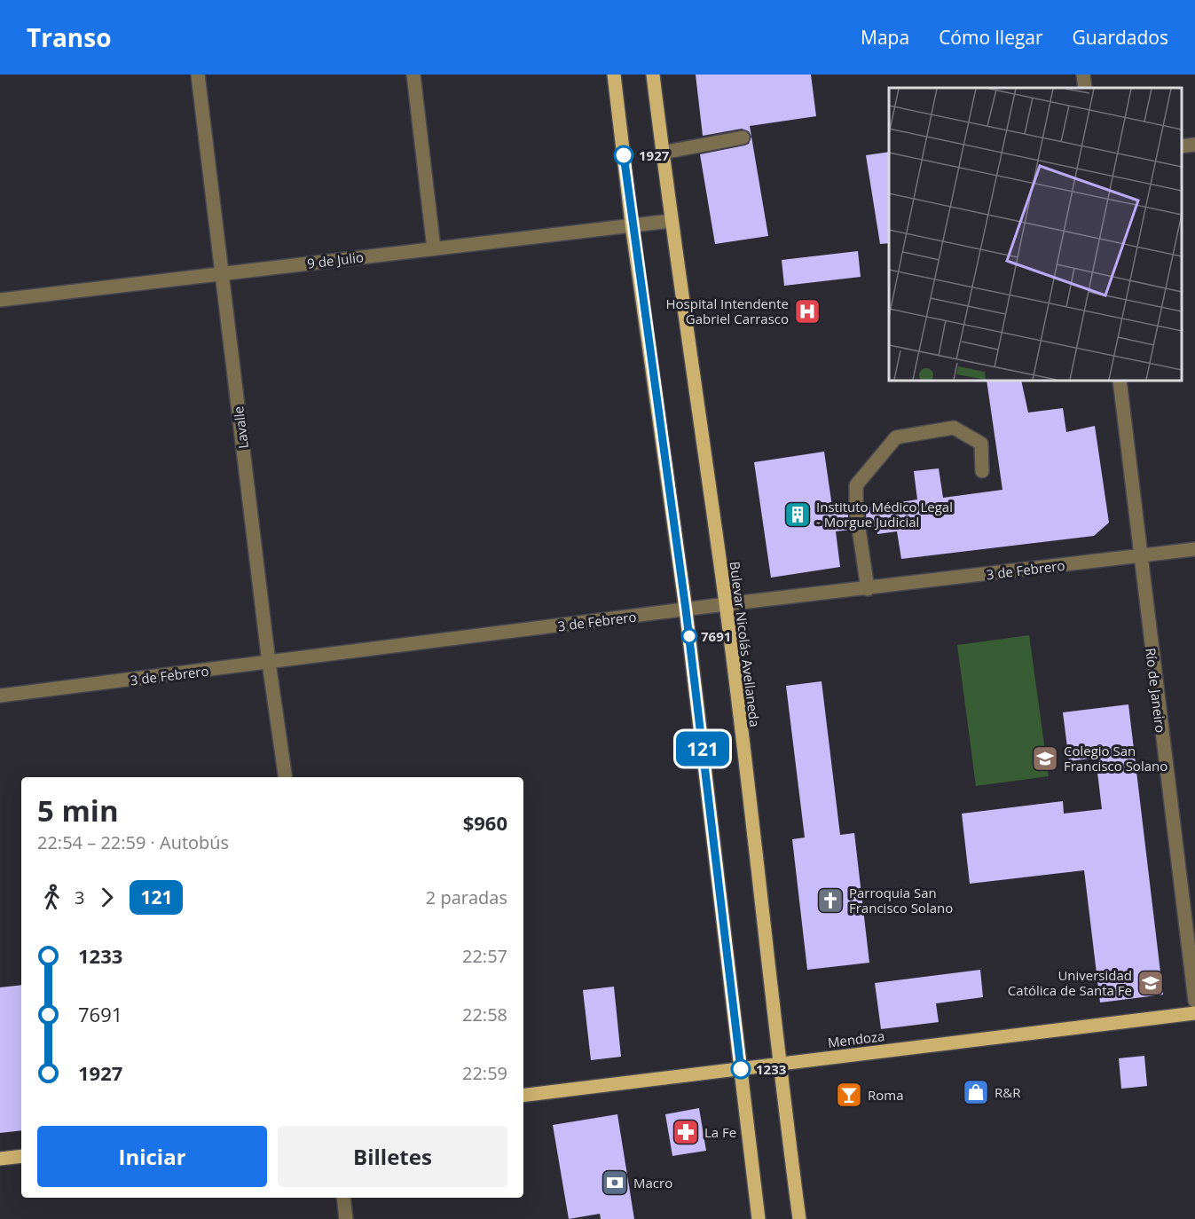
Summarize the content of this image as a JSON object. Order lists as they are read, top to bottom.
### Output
{
  "streets": {
    "main road": ["Bulevar Nicolás Avellaneda", "Mendoza"],
    "street": [
      "9 de Julio",
      "Lavalle",
      "3 de Febrero",
      "Río de Janeiro"
    ]
  },
  "crossings": [
    ["9 de Julio", "Lavalle"],
    ["9 de Julio", "Bulevar Nicolás Avellaneda"],
    ["Lavalle", "3 de Febrero"],
    ["3 de Febrero", "Bulevar Nicolás Avellaneda"],
    ["3 de Febrero", "Río de Janeiro"],
    ["Bulevar Nicolás Avellaneda", "Mendoza"]
  ],
  "places": {
    "other": ["1927", "7691", "1233"],
    "hospital": ["Hospital Intendente Gabriel Carrasco"],
    "building": ["Instituto Médico Legal - Morgue Judicial"],
    "school or university": ["Colegio San Francisco Solano", "Universidad Católica de Santa Fe"],
    "church": ["Parroquia San Francisco Solano"],
    "shop": ["R&R"],
    "bar": ["Roma"],
    "pharmacy": ["La Fe"],
    "bank": ["Macro"]
  },
  "lines": ["bus line 121"],
  "page": {
    "header": "Transo",
    "nav": ["Mapa", "Cómo llegar", "Guardados"],
    "on_map": "121",
    "heading": ["5 min", "22:54 – 22:59 · Autobús", "$960"],
    "legs": ["3", "121", "2 paradas"],
    "list": [
      {
        "name": "1233",
        "value": "22:57"
      },
      {
        "name": "7691",
        "value": "22:58"
      },
      {
        "name": "1927",
        "value": "22:59"
      }
    ],
    "buttons": ["Iniciar", "Billetes"]
  }
}
